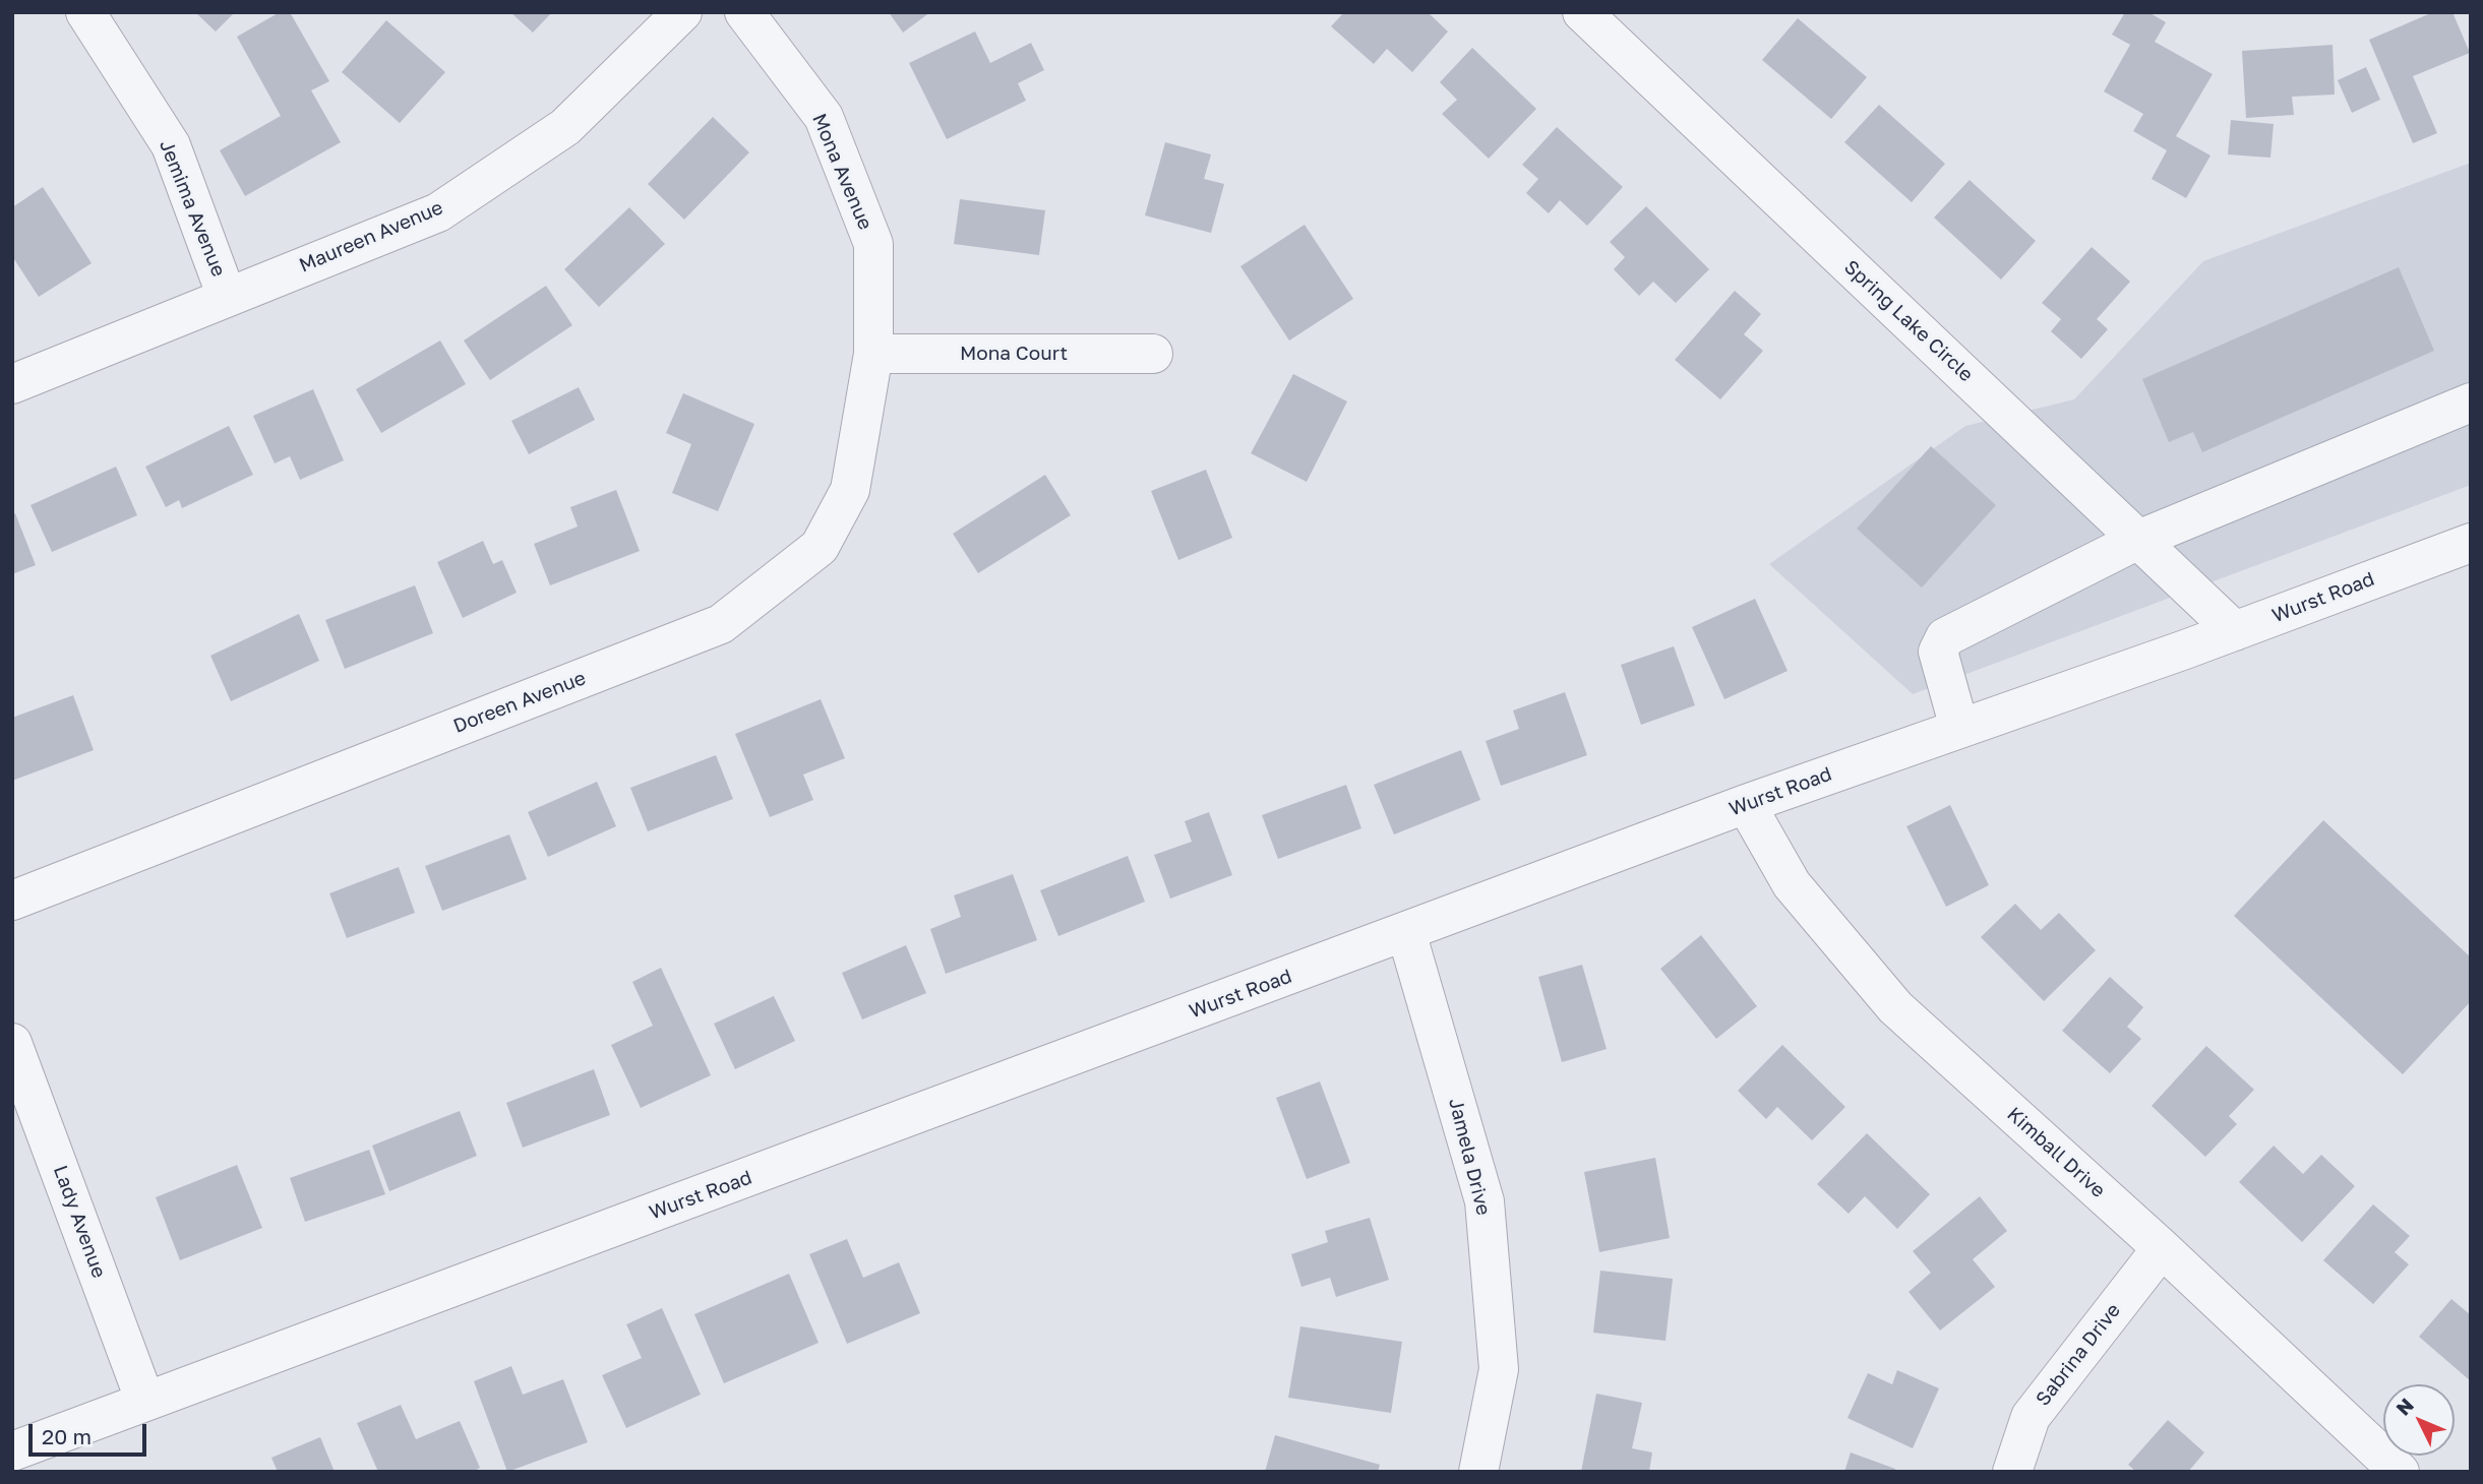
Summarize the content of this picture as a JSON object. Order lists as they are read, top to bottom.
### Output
{
  "streets": {
    "street": [
      "Mona Avenue",
      "Jemima Avenue",
      "Maureen Avenue",
      "Spring Lake Circle",
      "Mona Court",
      "Wurst Road",
      "Doreen Avenue",
      "Kimball Drive",
      "Jamela Drive",
      "Lady Avenue",
      "Sabrina Drive"
    ]
  },
  "crossings": [
    ["Mona Avenue", "Mona Court"],
    ["Mona Avenue", "Doreen Avenue"],
    ["Jemima Avenue", "Maureen Avenue"],
    ["Spring Lake Circle", "Wurst Road"],
    ["Mona Court", "Doreen Avenue"],
    ["Wurst Road", "Kimball Drive"],
    ["Wurst Road", "Jamela Drive"],
    ["Wurst Road", "Lady Avenue"],
    ["Kimball Drive", "Sabrina Drive"]
  ],
  "scale_bar": "20 m",
  "north": "top left"
}
